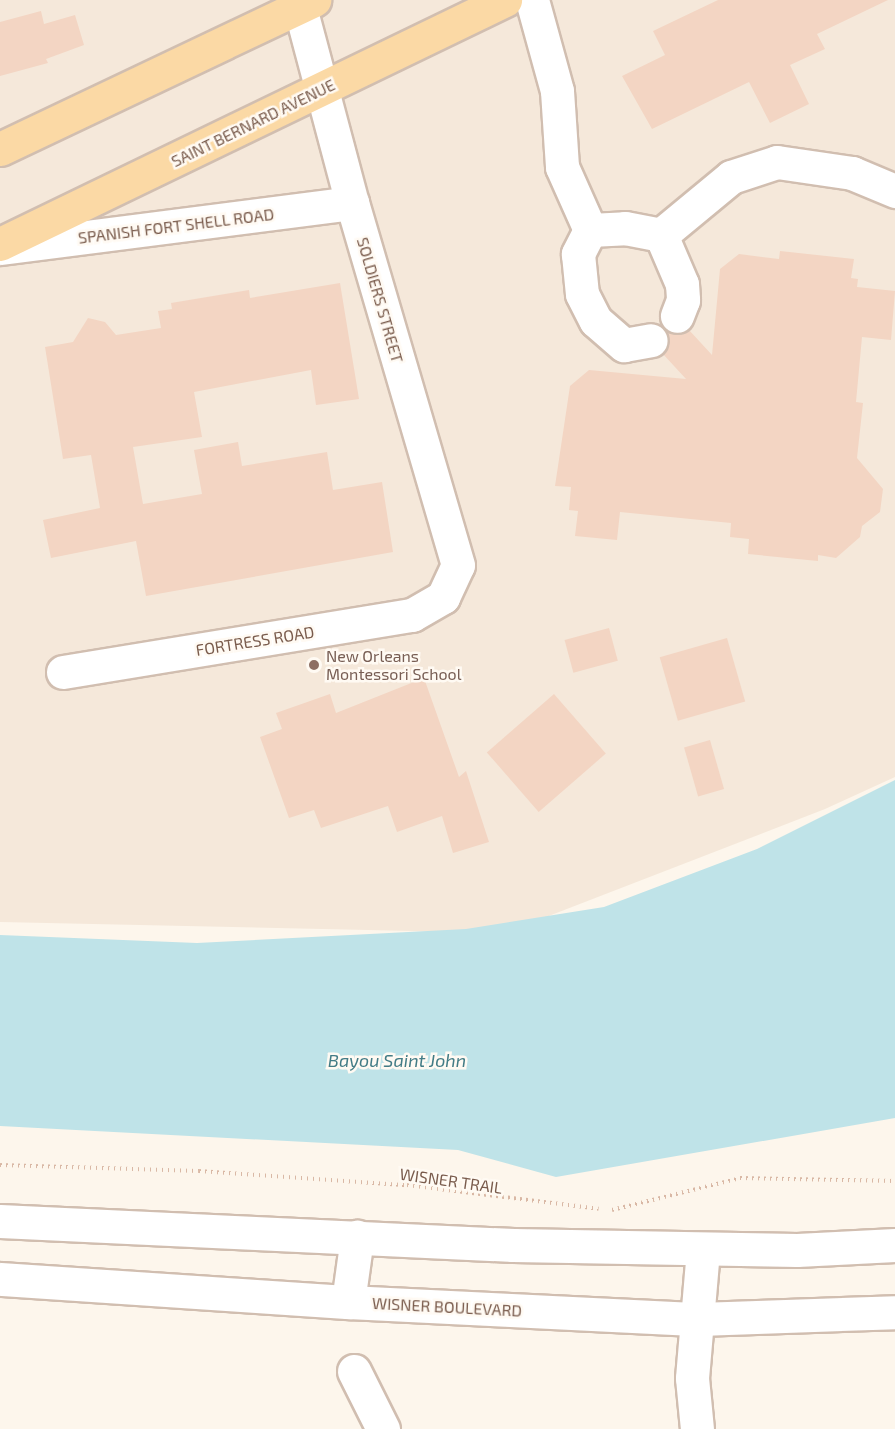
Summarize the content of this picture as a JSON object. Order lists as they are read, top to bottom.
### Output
{
  "streets": {
    "main road": ["SAINT BERNARD AVENUE"],
    "street": [
      "SPANISH FORT SHELL ROAD",
      "SOLDIERS STREET",
      "FORTRESS ROAD",
      "WISNER BOULEVARD"
    ],
    "path": ["WISNER TRAIL"]
  },
  "crossings": [
    ["SAINT BERNARD AVENUE", "SPANISH FORT SHELL ROAD"],
    ["SAINT BERNARD AVENUE", "SOLDIERS STREET"],
    ["SPANISH FORT SHELL ROAD", "SOLDIERS STREET"],
    ["SOLDIERS STREET", "FORTRESS ROAD"]
  ],
  "water": ["Bayou Saint John"],
  "places": ["New Orleans Montessori School"]
}
